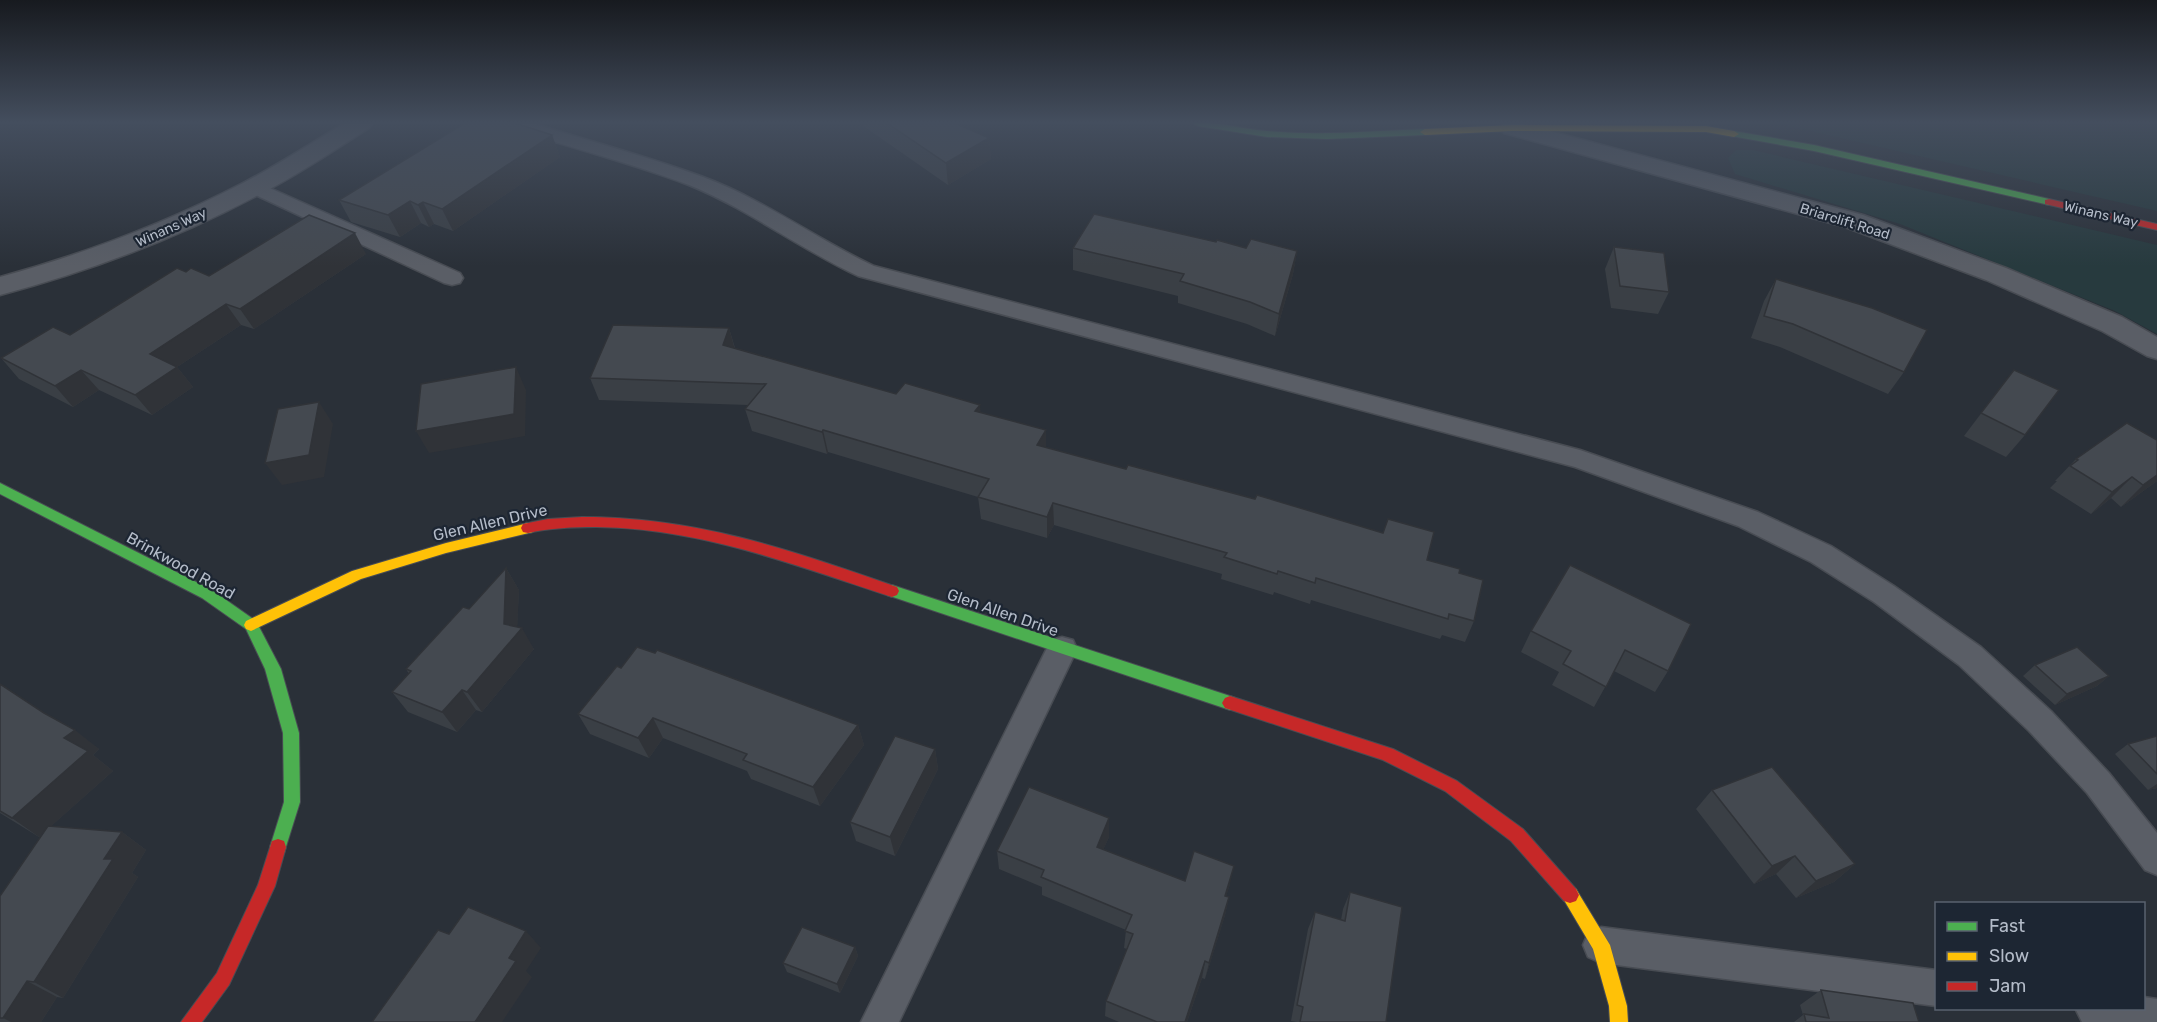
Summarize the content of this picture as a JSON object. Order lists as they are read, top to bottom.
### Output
{
  "streets": {
    "street": [
      "Winans Way",
      "Briarclift Road",
      "Glen Allen Drive",
      "Brinkwood Road"
    ]
  },
  "crossings": [
    ["Glen Allen Drive", "Brinkwood Road"]
  ],
  "legend": ["Fast", "Slow", "Jam"]
}
